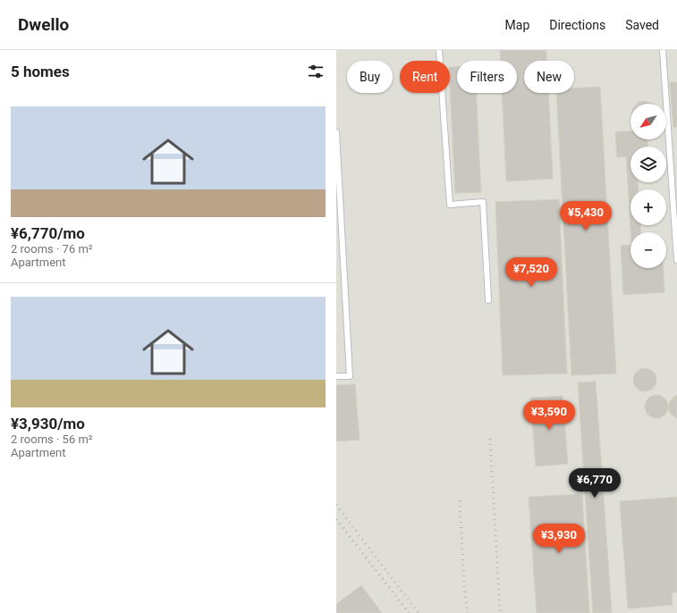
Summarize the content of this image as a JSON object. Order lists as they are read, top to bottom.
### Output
{
  "north": "bottom left",
  "page": {
    "header": "Dwello",
    "nav": ["Map", "Directions", "Saved"],
    "heading": "5 homes",
    "chip": [
      "Buy",
      "Rent",
      "Filters",
      "New"
    ],
    "list": [
      {
        "name": "¥6,770/mo",
        "note": "2 rooms · 76 m² · Apartment"
      },
      {
        "name": "¥3,930/mo",
        "note": "2 rooms · 56 m² · Apartment"
      }
    ],
    "map_buttons": ["+", "−"],
    "price": [
      "¥5,430",
      "¥7,520",
      "¥3,590",
      "¥6,770",
      "¥3,930"
    ]
  }
}
